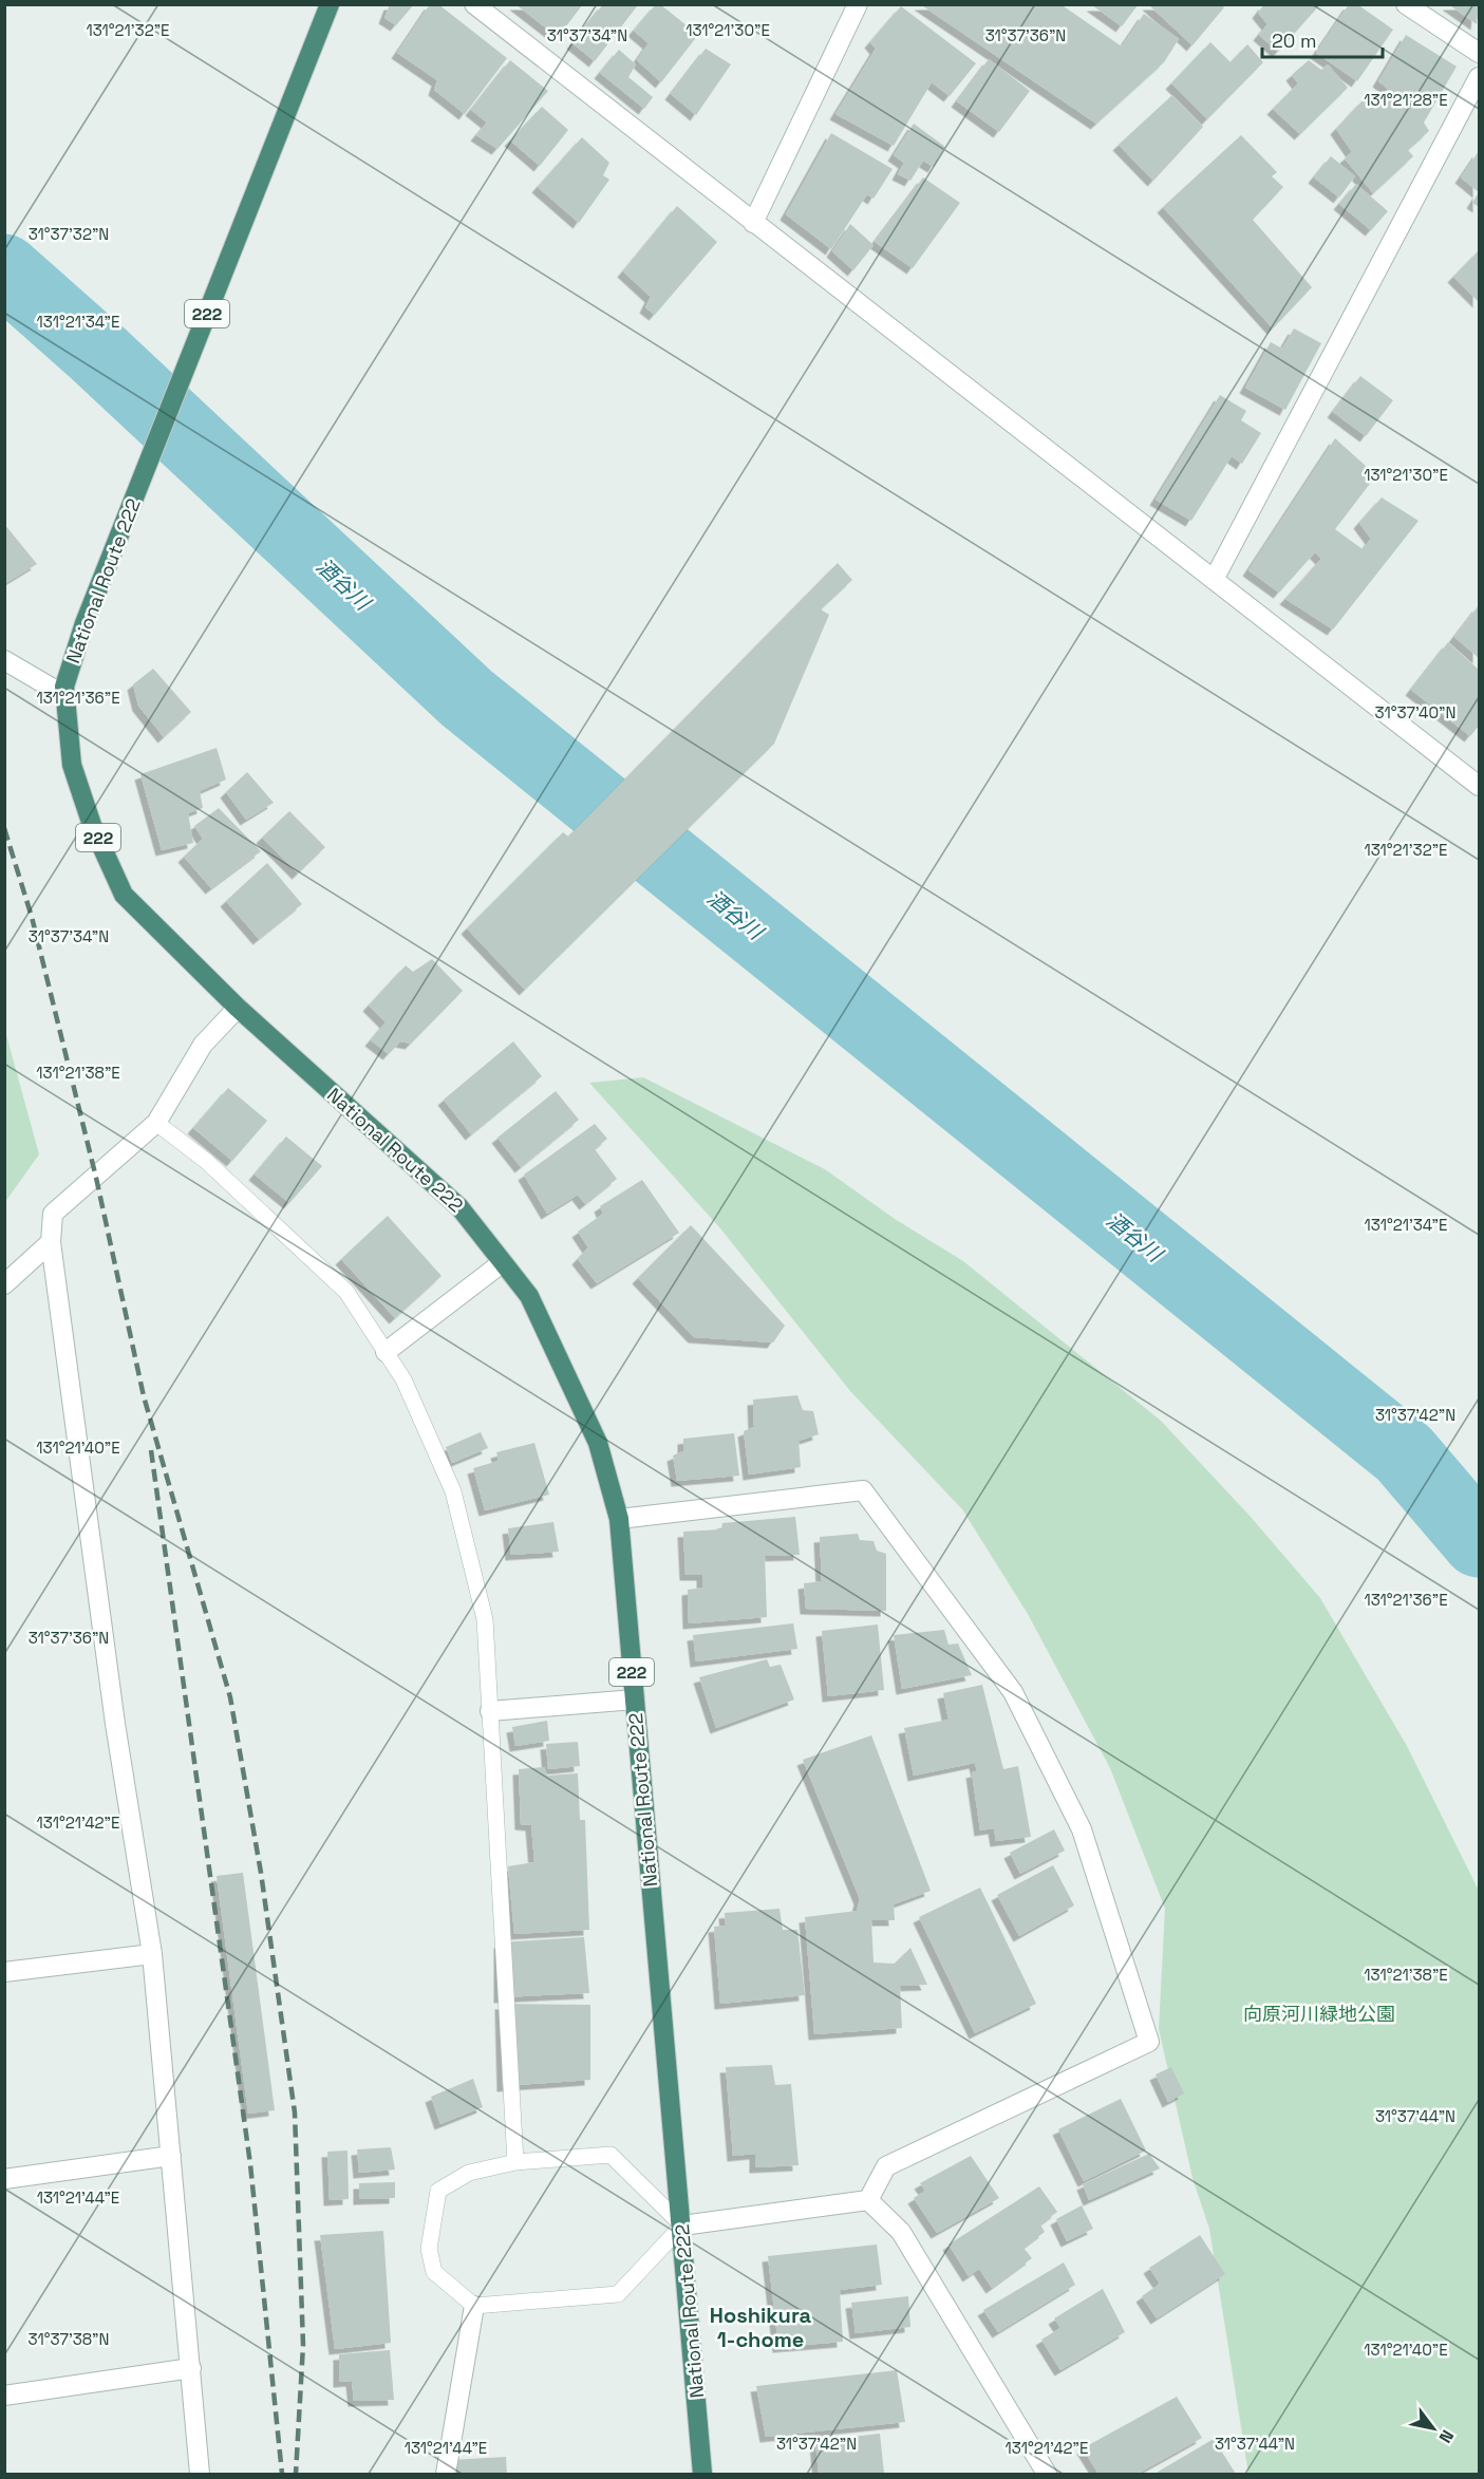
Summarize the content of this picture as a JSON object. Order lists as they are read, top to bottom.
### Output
{
  "streets": {
    "highway": ["222", "National Route 222"]
  },
  "districts": ["Hoshikura 1-chome"],
  "water": ["酒谷川"],
  "parks": ["向原河川緑地公園"],
  "scale_bar": "20 m",
  "north": "bottom right",
  "coordinates": [
    "131°21'32\"E",
    "131°21'30\"E",
    "31°37'34\"N",
    "31°37'36\"N",
    "131°21'28\"E",
    "31°37'32\"N",
    "131°21'34\"E",
    "131°21'36\"E",
    "31°37'40\"N",
    "131°21'38\"E",
    "31°37'42\"N",
    "131°21'40\"E",
    "131°21'42\"E",
    "31°37'44\"N",
    "131°21'44\"E",
    "31°37'38\"N"
  ]
}
